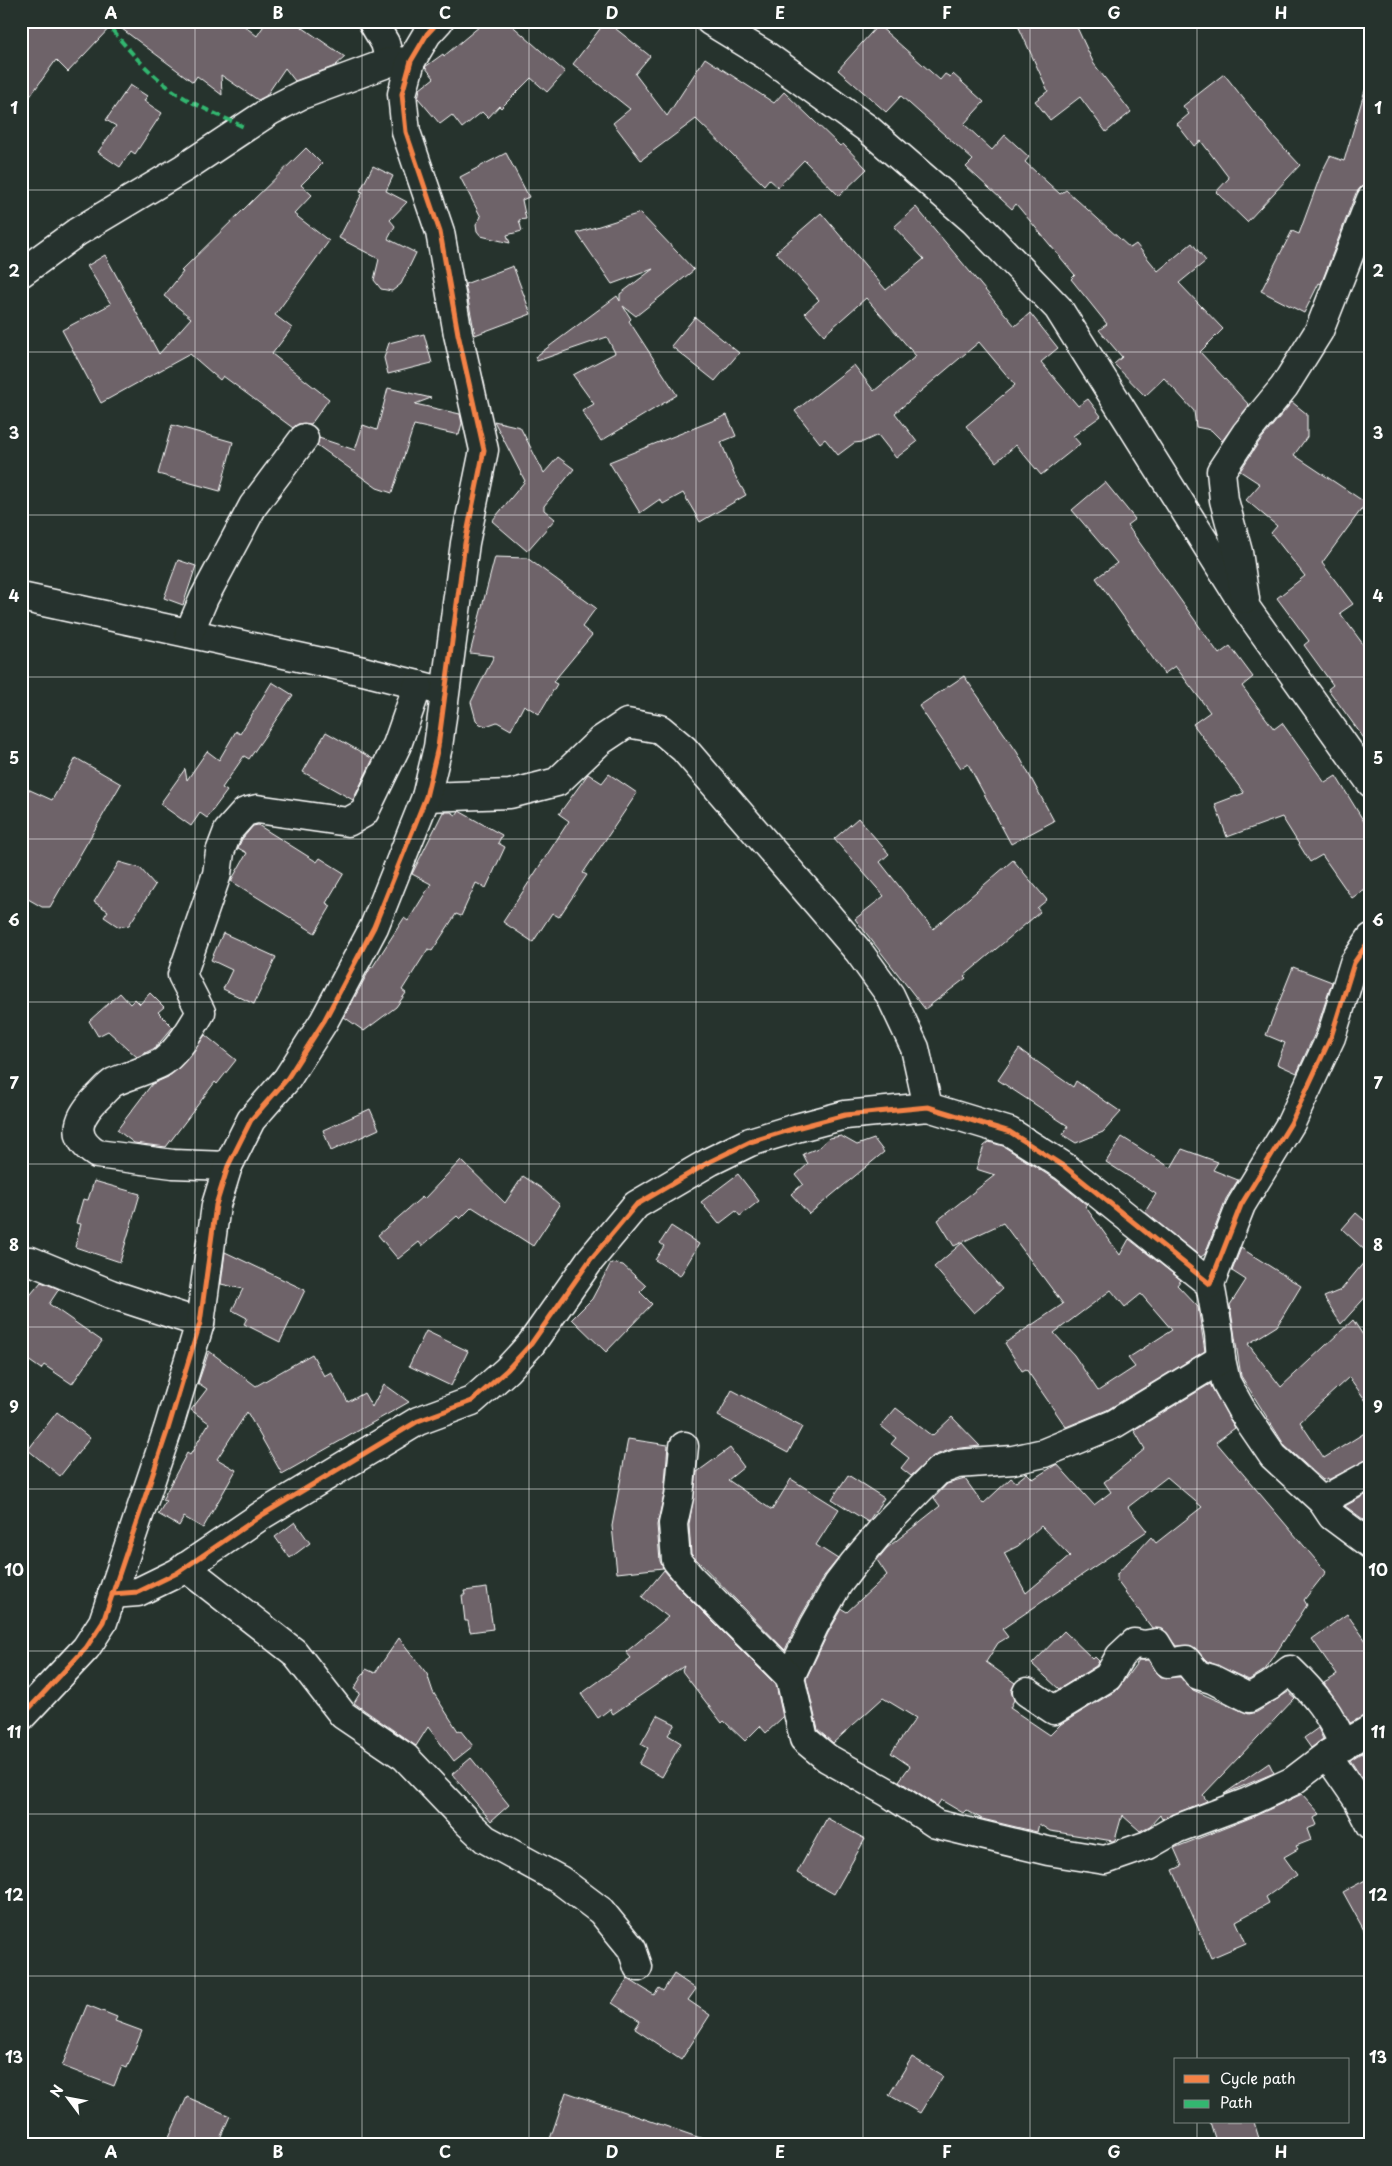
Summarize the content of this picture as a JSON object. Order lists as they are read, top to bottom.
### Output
{
  "legend": ["Cycle path", "Path"],
  "north": "top left",
  "grid": {
    "columns": [
      "A",
      "B",
      "C",
      "D",
      "E",
      "F",
      "G",
      "H"
    ],
    "rows": [
      "1",
      "2",
      "3",
      "4",
      "5",
      "6",
      "7",
      "8",
      "9",
      "10",
      "11",
      "12",
      "13"
    ]
  }
}
